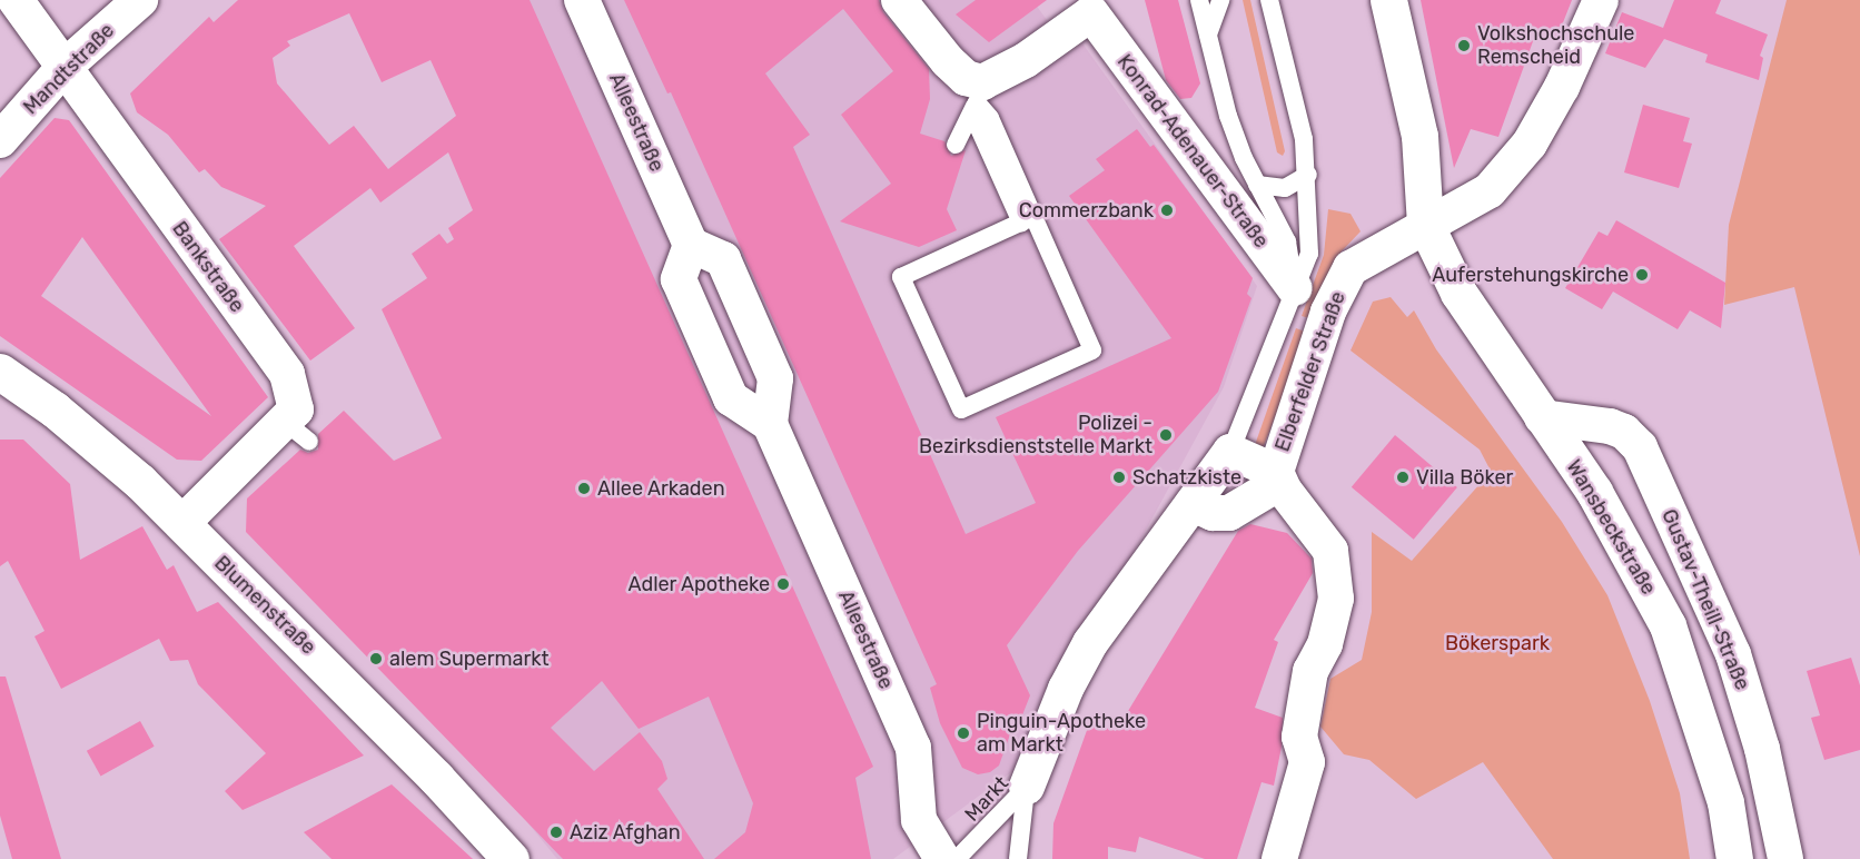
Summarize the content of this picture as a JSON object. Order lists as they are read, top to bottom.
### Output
{
  "streets": {
    "main road": ["Wansbeckstraße", "Blumenstraße"],
    "street": [
      "Mandtstraße",
      "Alleestraße",
      "Konrad-Adenauer-Straße",
      "Bankstraße",
      "Elberfelder Straße",
      "Gustav-Theill-Straße"
    ],
    "lane": ["Markt"]
  },
  "crossings": [
    ["Mandtstraße", "Bankstraße"],
    ["Bankstraße", "Blumenstraße"],
    ["Elberfelder Straße", "Wansbeckstraße"],
    ["Wansbeckstraße", "Gustav-Theill-Straße"]
  ],
  "parks": ["Bökerspark"],
  "places": [
    "Volkshochschule Remscheid",
    "Commerzbank",
    "Auferstehungskirche",
    "Polizei - Bezirksdienststelle Markt",
    "Schatzkiste",
    "Villa Böker",
    "Allee Arkaden",
    "Adler Apotheke",
    "alem Supermarkt",
    "Pinguin-Apotheke am Markt",
    "Aziz Afghan"
  ]
}
